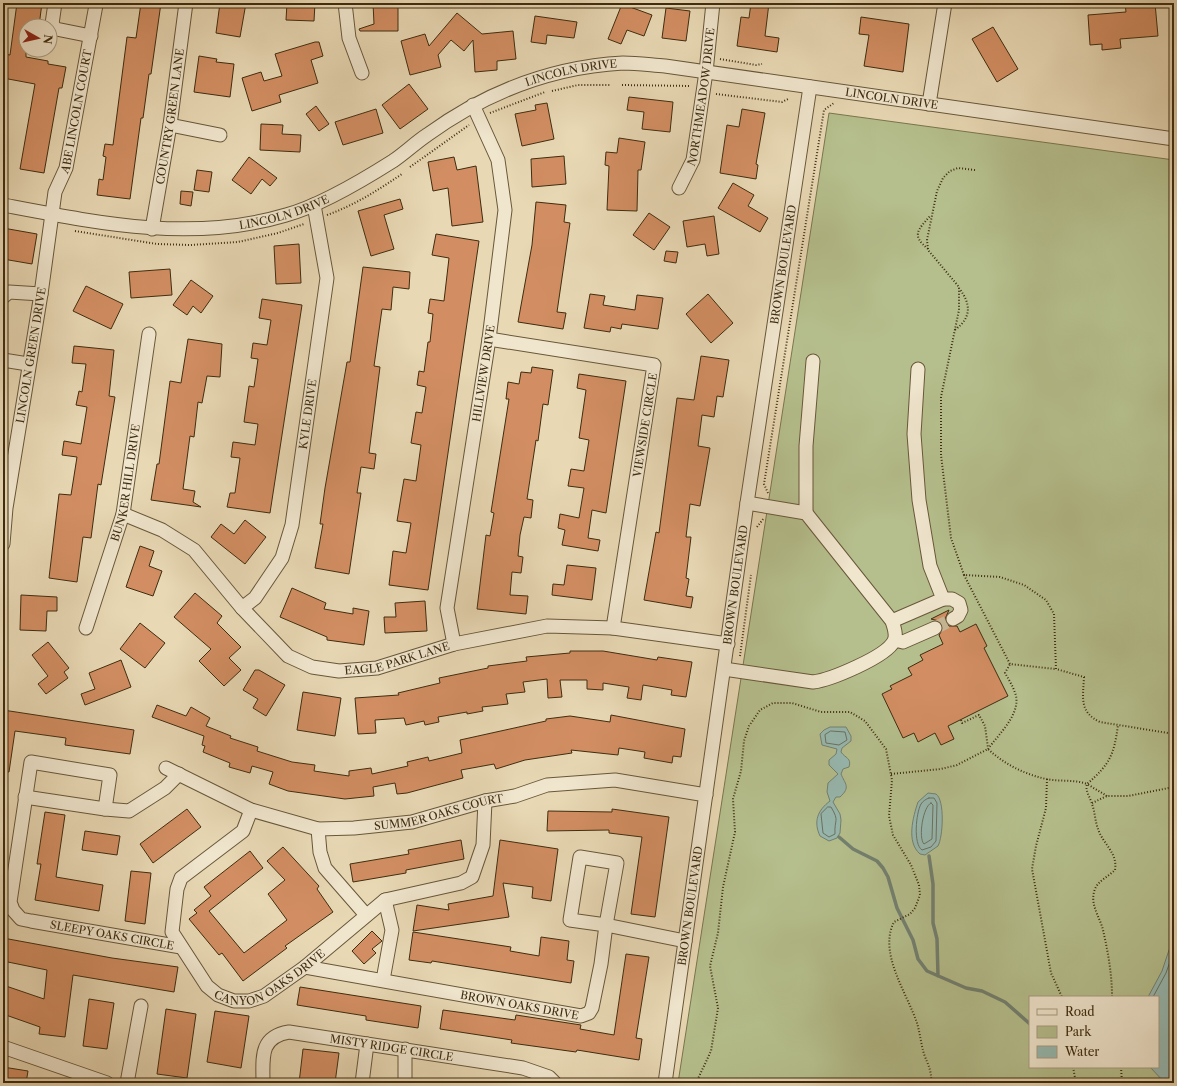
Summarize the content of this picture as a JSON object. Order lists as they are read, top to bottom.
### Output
{
  "streets": {
    "street": [
      "LINCOLN DRIVE",
      "NORTHMEADOW DRIVE",
      "ABE LINCOLN COURT",
      "COUNTRY GREEN LANE",
      "BROWN BOULEVARD",
      "LINCOLN GREEN DRIVE",
      "HILLVIEW DRIVE",
      "KYLE DRIVE",
      "VIEWSIDE CIRCLE",
      "BUNKER HILL DRIVE",
      "EAGLE PARK LANE",
      "SUMMER OAKS COURT",
      "SLEEPY OAKS CIRCLE",
      "CANYON OAKS DRIVE",
      "BROWN OAKS DRIVE",
      "MISTY RIDGE CIRCLE"
    ]
  },
  "crossings": [
    ["LINCOLN DRIVE", "NORTHMEADOW DRIVE"],
    ["LINCOLN DRIVE", "ABE LINCOLN COURT"],
    ["LINCOLN DRIVE", "COUNTRY GREEN LANE"],
    ["LINCOLN DRIVE", "BROWN BOULEVARD"],
    ["LINCOLN DRIVE", "LINCOLN GREEN DRIVE"],
    ["LINCOLN DRIVE", "HILLVIEW DRIVE"],
    ["LINCOLN DRIVE", "KYLE DRIVE"],
    ["ABE LINCOLN COURT", "LINCOLN GREEN DRIVE"],
    ["BROWN BOULEVARD", "EAGLE PARK LANE"],
    ["BROWN BOULEVARD", "SUMMER OAKS COURT"],
    ["HILLVIEW DRIVE", "VIEWSIDE CIRCLE"],
    ["HILLVIEW DRIVE", "EAGLE PARK LANE"],
    ["KYLE DRIVE", "EAGLE PARK LANE"],
    ["VIEWSIDE CIRCLE", "EAGLE PARK LANE"],
    ["BUNKER HILL DRIVE", "EAGLE PARK LANE"],
    ["SUMMER OAKS COURT", "SLEEPY OAKS CIRCLE"],
    ["SUMMER OAKS COURT", "CANYON OAKS DRIVE"],
    ["SLEEPY OAKS CIRCLE", "CANYON OAKS DRIVE"],
    ["CANYON OAKS DRIVE", "BROWN OAKS DRIVE"]
  ],
  "legend": ["Road", "Park", "Water"],
  "north": "right"
}
